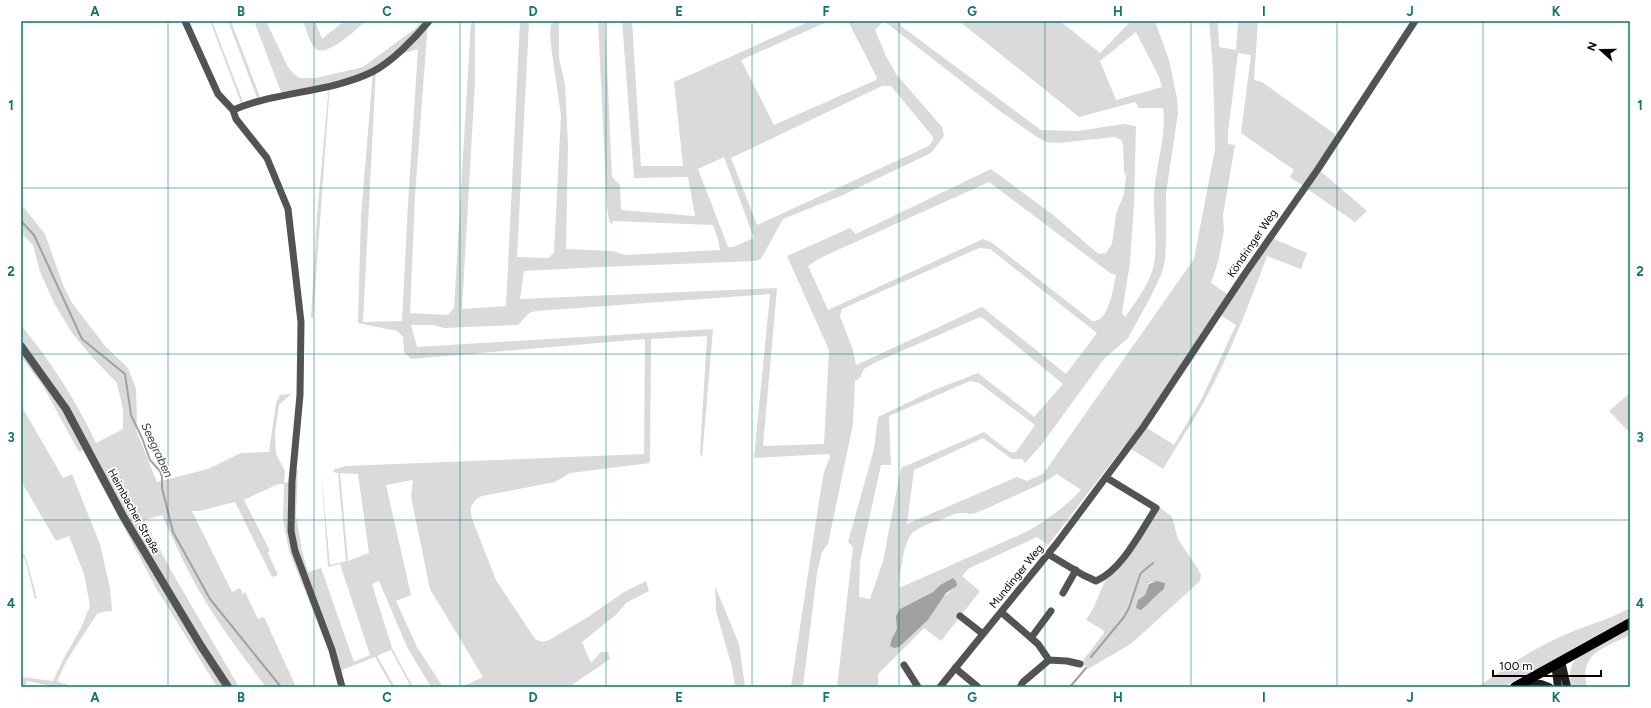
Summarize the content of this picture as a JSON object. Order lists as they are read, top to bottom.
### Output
{
  "streets": {
    "street": ["Köndringer Weg", "Heimbacher Straße", "Mundinger Weg"]
  },
  "crossings": [
    ["Köndringer Weg", "Mundinger Weg"]
  ],
  "water": ["Seegraben"],
  "scale_bar": "100 m",
  "north": "left",
  "grid": {
    "columns": [
      "A",
      "B",
      "C",
      "D",
      "E",
      "F",
      "G",
      "H",
      "I",
      "J",
      "K"
    ],
    "rows": [
      "1",
      "2",
      "3",
      "4"
    ]
  }
}
